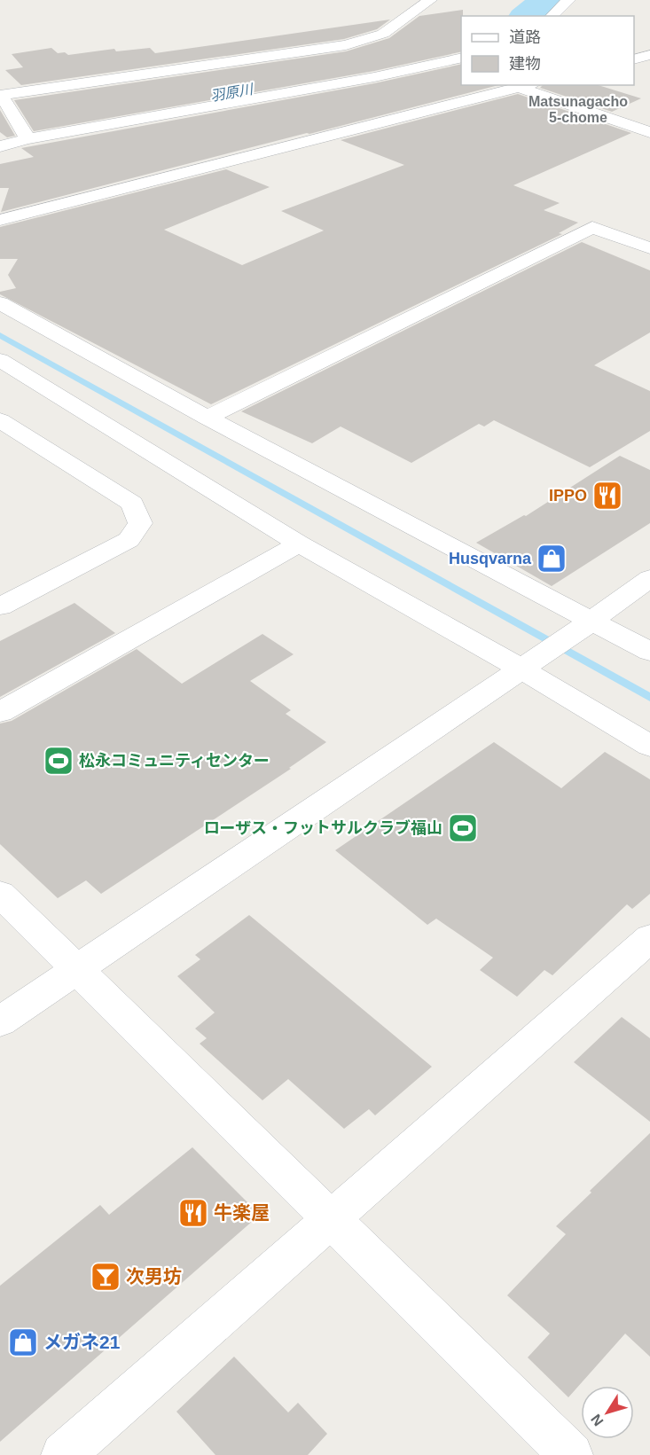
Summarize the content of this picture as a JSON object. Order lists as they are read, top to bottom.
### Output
{
  "districts": ["Matsunagacho 5-chome"],
  "water": ["羽原川"],
  "places": {
    "restaurant": ["IPPO", "牛楽屋"],
    "shop": ["Husqvarna", "メガネ21"],
    "sports": ["松永コミュニティセンター", "ローザス・フットサルクラブ福山"],
    "bar": ["次男坊"]
  },
  "legend": ["道路", "建物"],
  "north": "bottom left"
}
